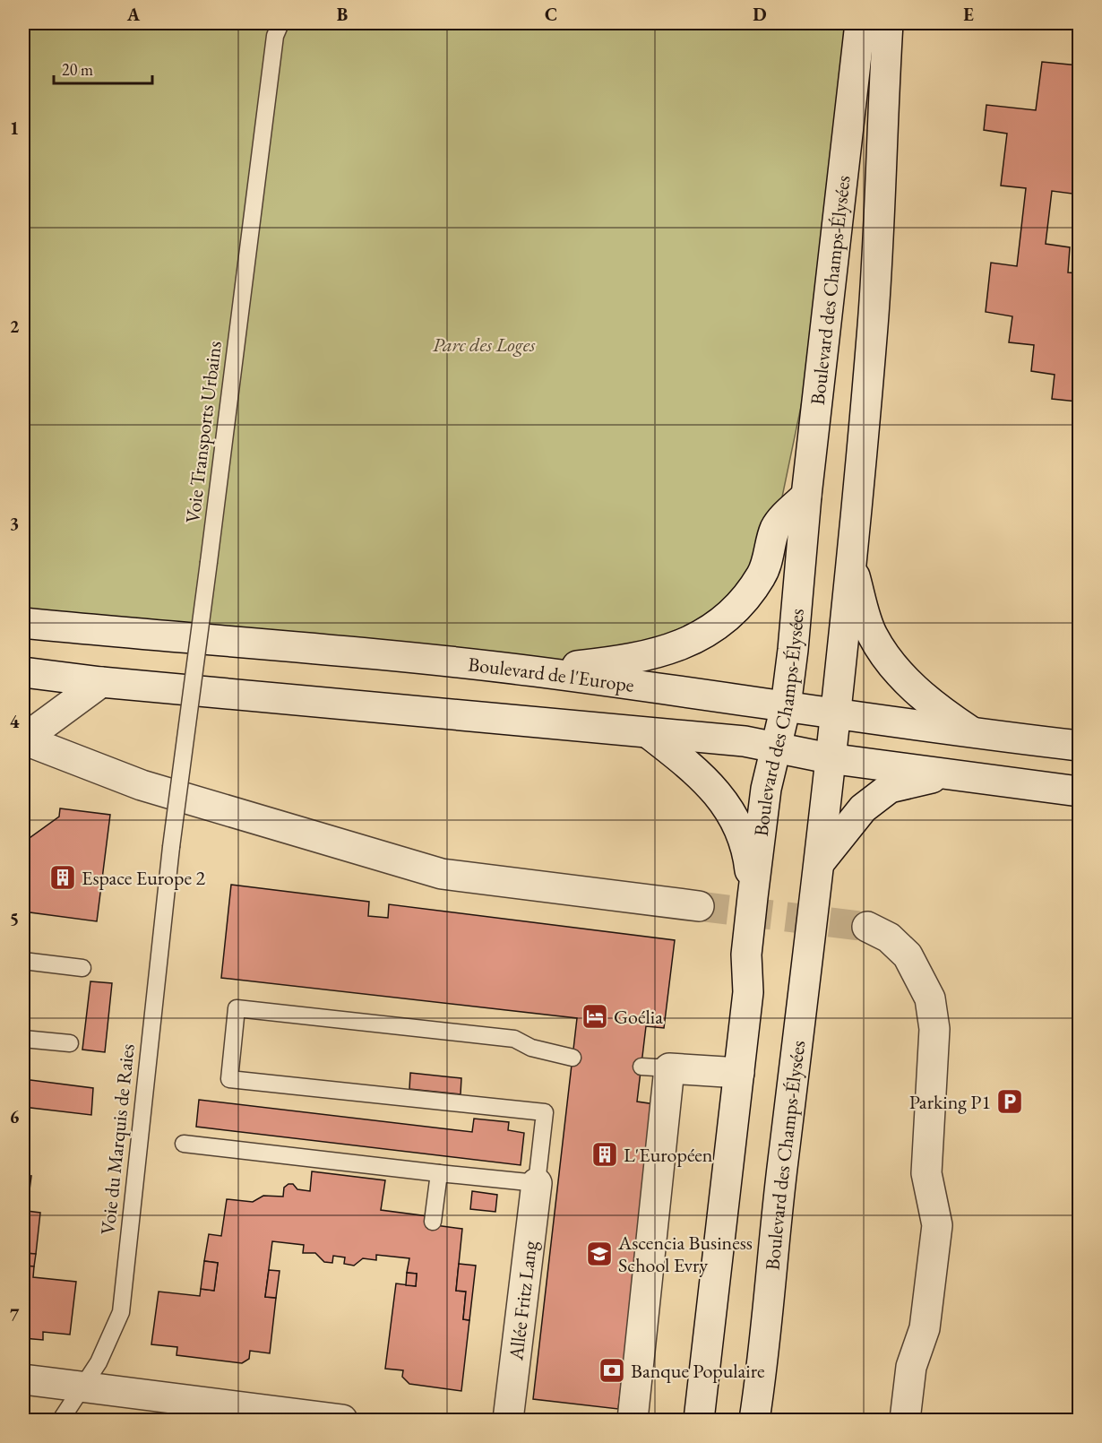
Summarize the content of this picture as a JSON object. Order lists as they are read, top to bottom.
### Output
{
  "streets": {
    "main road": ["Boulevard des Champs-Élysées", "Boulevard de l'Europe", "Allée Fritz Lang"],
    "lane": ["Voie Transports Urbains", "Voie du Marquis de Raies"]
  },
  "crossings": [
    ["Boulevard des Champs-Élysées", "Boulevard de l'Europe"],
    ["Voie Transports Urbains", "Voie du Marquis de Raies"]
  ],
  "parks": ["Parc des Loges"],
  "places": {
    "building": ["Espace Europe 2", "L'Européen"],
    "hotel": ["Goélia"],
    "parking": ["Parking P1"],
    "school or university": ["Ascencia Business School Evry"],
    "bank": ["Banque Populaire"]
  },
  "scale_bar": "20 m",
  "grid": {
    "columns": [
      "A",
      "B",
      "C",
      "D",
      "E"
    ],
    "rows": [
      "1",
      "2",
      "3",
      "4",
      "5",
      "6",
      "7"
    ]
  }
}
